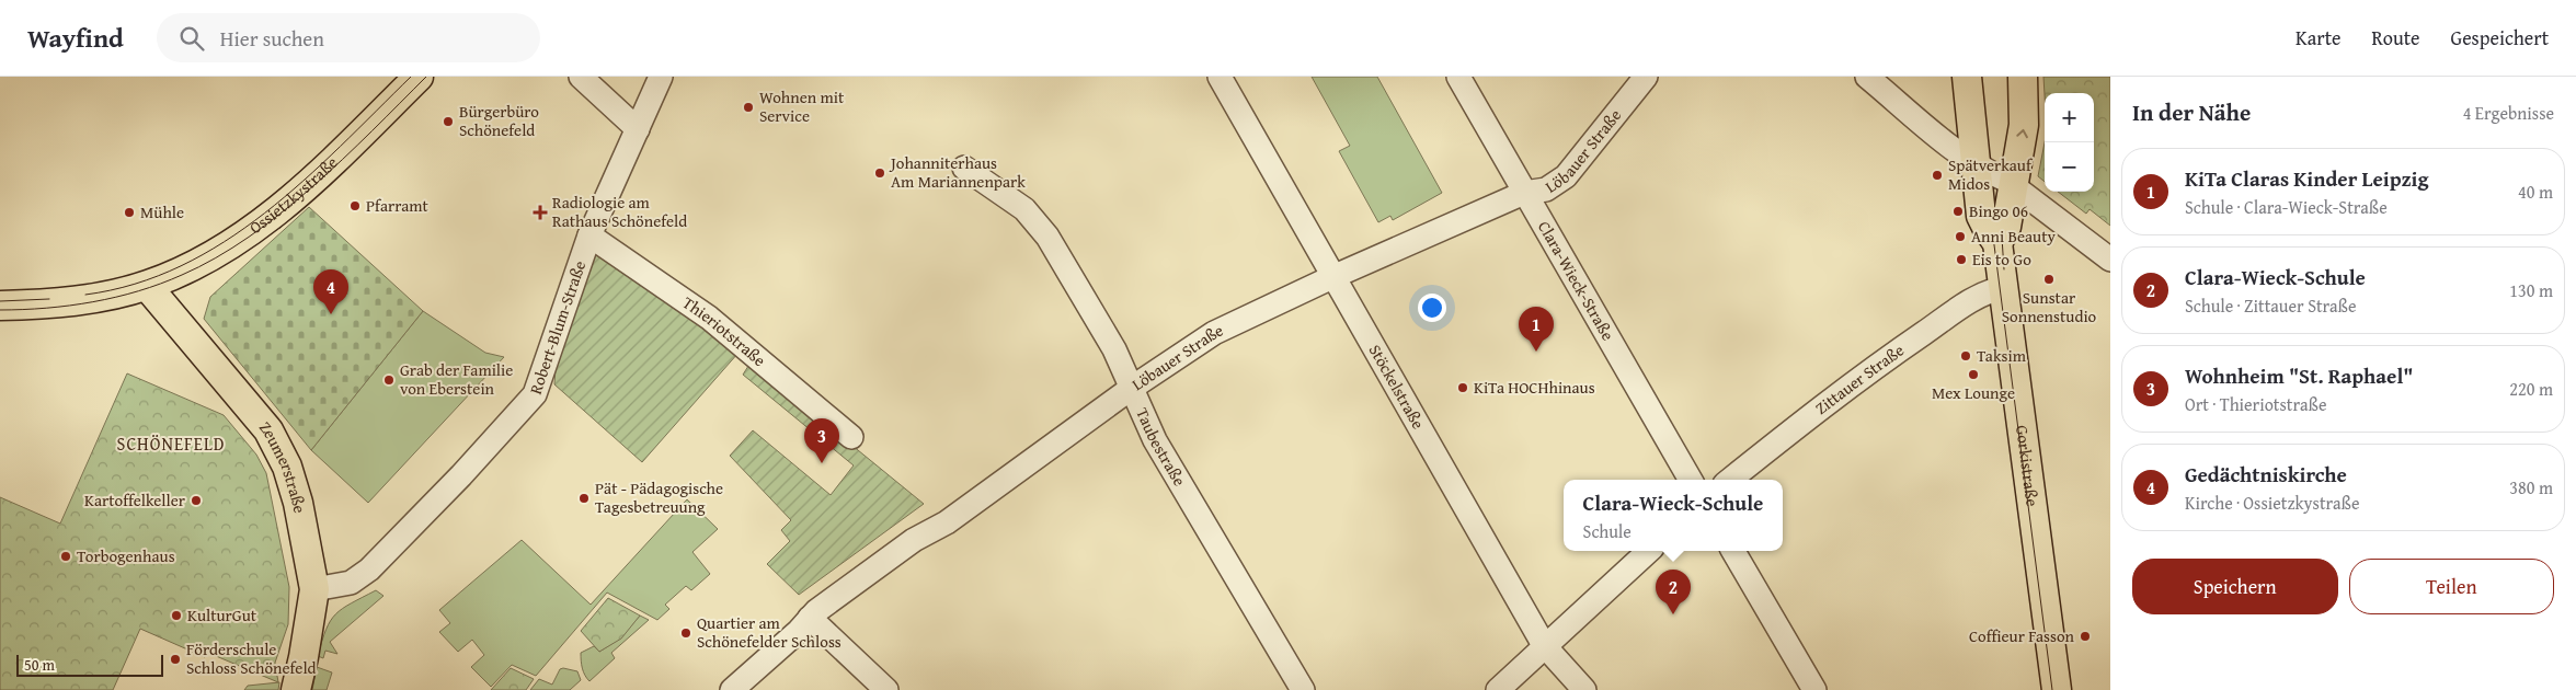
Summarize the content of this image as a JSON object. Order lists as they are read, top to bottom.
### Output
{
  "streets": {
    "main road": ["Ossietzkystraße", "Gorkistraße", "Zeumerstraße"],
    "street": [
      "Löbauer Straße",
      "Clara-Wieck-Straße",
      "Robert-Blum-Straße",
      "Thieriotstraße",
      "Zittauer Straße",
      "Stöckelstraße",
      "Taubestraße"
    ]
  },
  "crossings": [
    ["Löbauer Straße", "Clara-Wieck-Straße"],
    ["Löbauer Straße", "Stöckelstraße"],
    ["Löbauer Straße", "Taubestraße"],
    ["Ossietzkystraße", "Zeumerstraße"],
    ["Robert-Blum-Straße", "Thieriotstraße"],
    ["Robert-Blum-Straße", "Zeumerstraße"],
    ["Zittauer Straße", "Gorkistraße"]
  ],
  "districts": ["SCHÖNEFELD"],
  "places": {
    "other": [
      "Wohnen mit Service",
      "Bürgerbüro Schönefeld",
      "Johanniterhaus Am Mariannenpark",
      "Spätverkauf Midos",
      "Pfarramt",
      "Bingo 06",
      "Mühle",
      "Anni Beauty",
      "Eis to Go",
      "Sunstar Sonnenstudio",
      "Taksim",
      "Mex Lounge",
      "Grab der Familie von Eberstein",
      "KiTa HOCHhinaus",
      "Pät - Pädagogische Tagesbetreuung",
      "Kartoffelkeller",
      "Torbogenhaus",
      "KulturGut",
      "Quartier am Schönefelder Schloss",
      "Coffieur Fasson",
      "Förderschule Schloss Schönefeld"
    ],
    "health": ["Radiologie am Rathaus Schönefeld"]
  },
  "scale_bar": "50 m",
  "page": {
    "header": "Wayfind",
    "search": "Hier suchen",
    "nav": ["Karte", "Route", "Gespeichert"],
    "heading": ["In der Nähe", "4 Ergebnisse"],
    "map_buttons": ["+", "−"],
    "list": [
      {
        "mark": "1",
        "name": "KiTa Claras Kinder Leipzig",
        "note": "Schule · Clara-Wieck-Straße",
        "value": "40 m"
      },
      {
        "mark": "2",
        "name": "Clara-Wieck-Schule",
        "note": "Schule · Zittauer Straße",
        "value": "130 m"
      },
      {
        "mark": "3",
        "name": "Wohnheim \"St. Raphael\"",
        "note": "Ort · Thieriotstraße",
        "value": "220 m"
      },
      {
        "mark": "4",
        "name": "Gedächtniskirche",
        "note": "Kirche · Ossietzkystraße",
        "value": "380 m"
      }
    ],
    "pins": [
      "4",
      "1",
      "3",
      "2"
    ],
    "popup": ["Clara-Wieck-Schule", "Schule"],
    "buttons": ["Speichern", "Teilen"],
    "scale": "50 m"
  }
}
